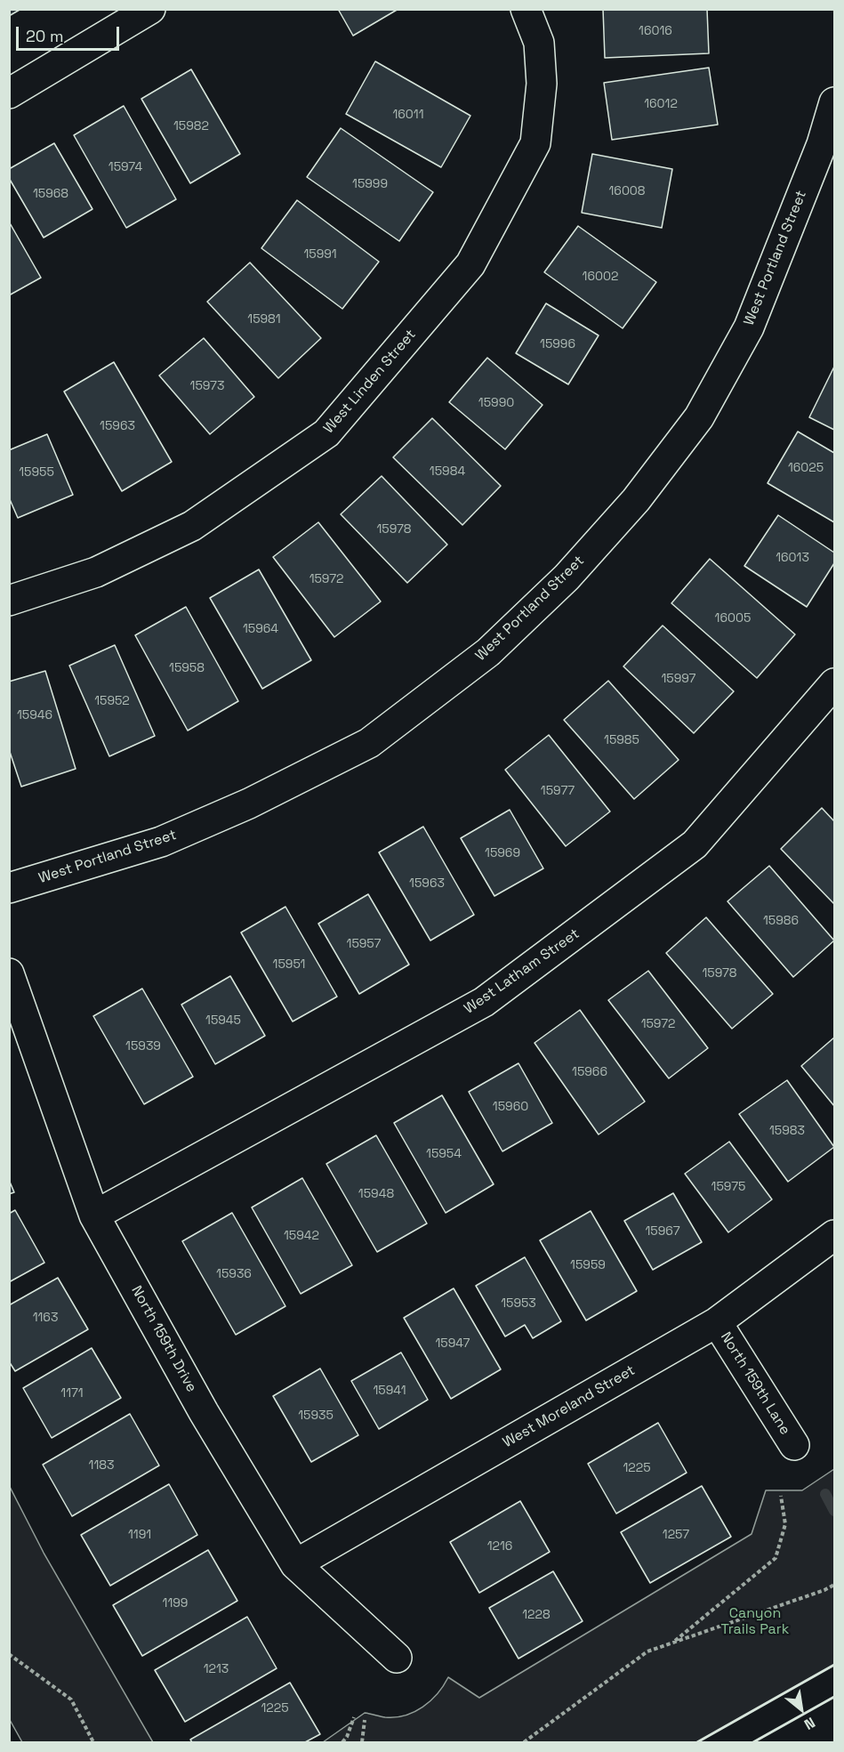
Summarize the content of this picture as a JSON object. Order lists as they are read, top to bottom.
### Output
{
  "streets": {
    "street": [
      "West Portland Street",
      "West Linden Street",
      "West Latham Street",
      "North 159th Drive",
      "North 159th Lane",
      "West Moreland Street"
    ]
  },
  "crossings": [
    ["West Latham Street", "North 159th Drive"],
    ["North 159th Drive", "West Moreland Street"],
    ["North 159th Lane", "West Moreland Street"]
  ],
  "parks": ["Canyon Trails Park"],
  "house_numbers": [
    "16016",
    "16012",
    "16011",
    "15982",
    "15974",
    "15999",
    "16008",
    "15968",
    "15991",
    "16002",
    "15981",
    "15996",
    "15973",
    "15990",
    "15963",
    "16025",
    "15984",
    "15955",
    "15978",
    "16013",
    "15972",
    "16005",
    "15964",
    "15958",
    "15997",
    "15952",
    "15946",
    "15985",
    "15977",
    "15969",
    "15963",
    "15986",
    "15957",
    "15951",
    "15978",
    "15945",
    "15972",
    "15939",
    "15966",
    "15960",
    "15983",
    "15954",
    "15975",
    "15948",
    "15967",
    "15942",
    "15959",
    "15936",
    "15953",
    "1163",
    "15947",
    "15941",
    "1171",
    "15935",
    "1183",
    "1225",
    "1191",
    "1257",
    "1216",
    "1199",
    "1228",
    "1213",
    "1225"
  ],
  "scale_bar": "20 m",
  "north": "bottom right"
}
